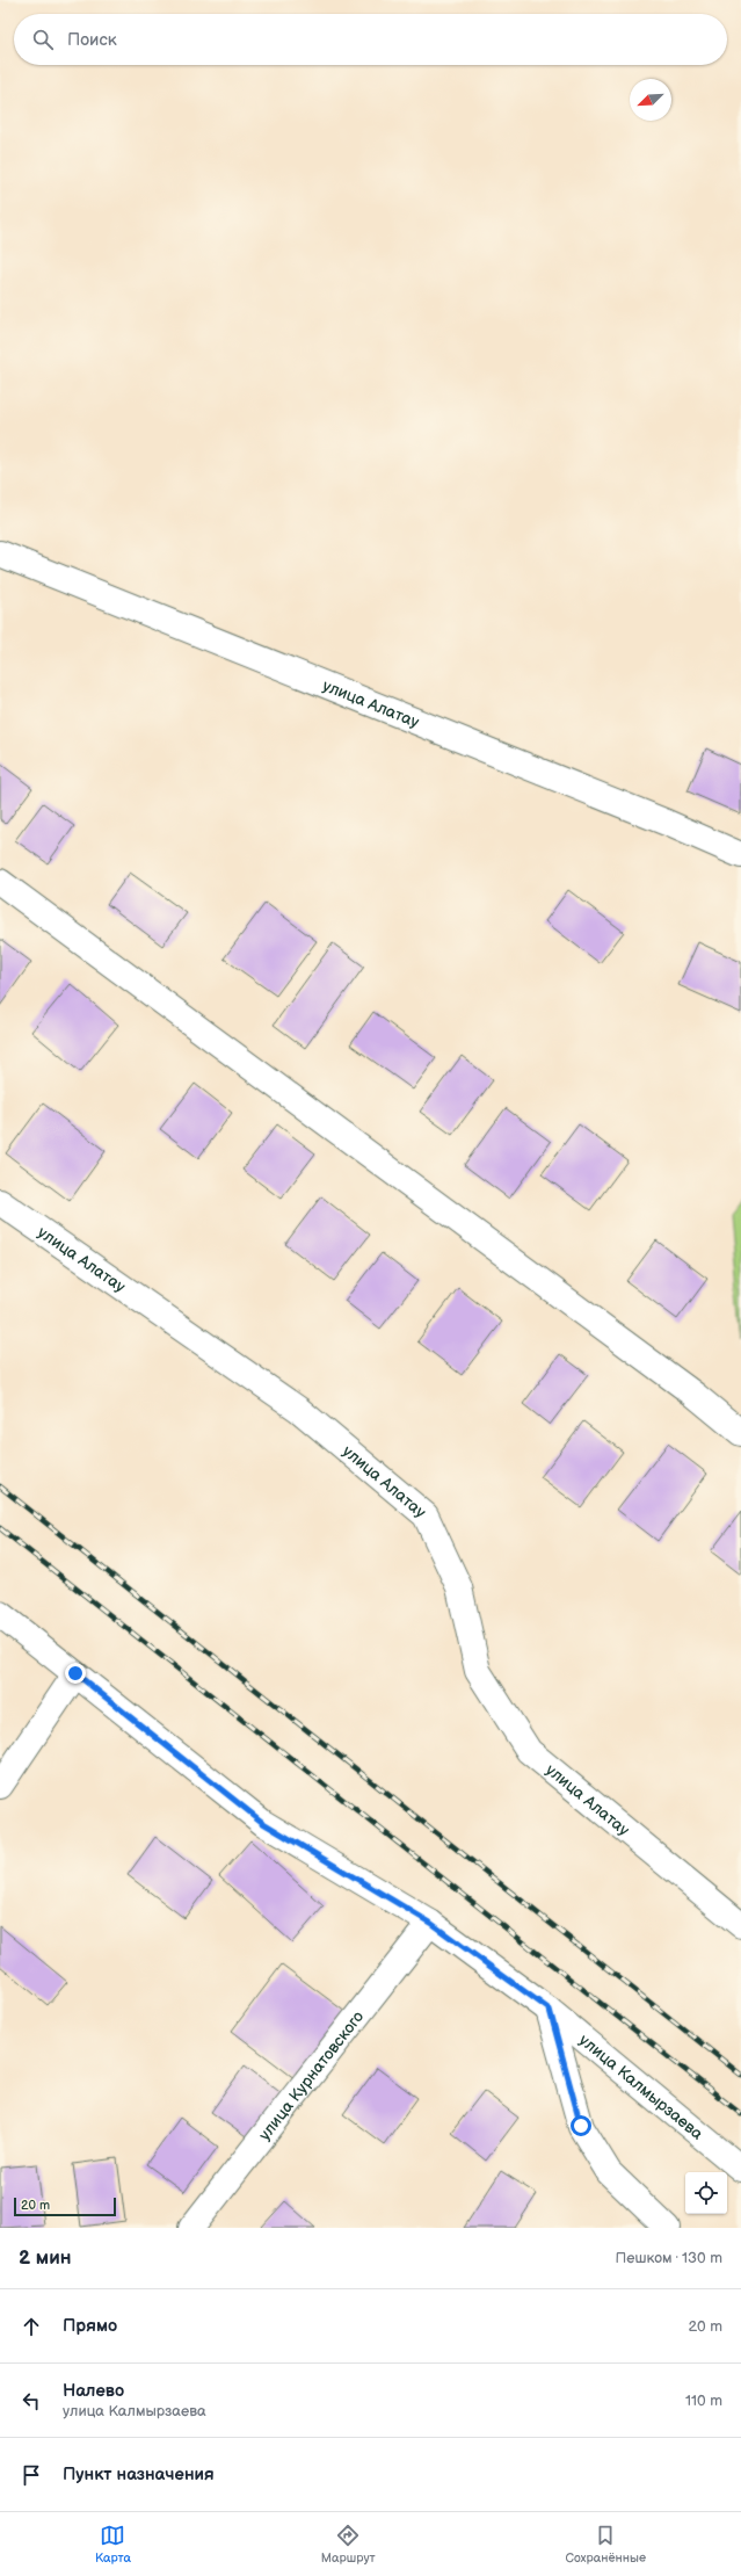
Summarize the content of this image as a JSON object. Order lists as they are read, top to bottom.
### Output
{
  "streets": {
    "street": ["улица Алатау", "улица Курнатовского", "улица Калмырзаева"]
  },
  "crossings": [
    ["улица Курнатовского", "улица Калмырзаева"]
  ],
  "scale_bar": "20 m",
  "north": "bottom left",
  "page": {
    "search": "Поиск",
    "scale": "20 m",
    "heading": ["2 мин", "Пешком · 130 m"],
    "list": [
      ["Прямо", "20 m"],
      ["Налево", "улица Калмырзаева", "110 m"],
      "Пункт назначения"
    ],
    "nav": ["Карта", "Маршрут", "Сохранённые"]
  }
}
